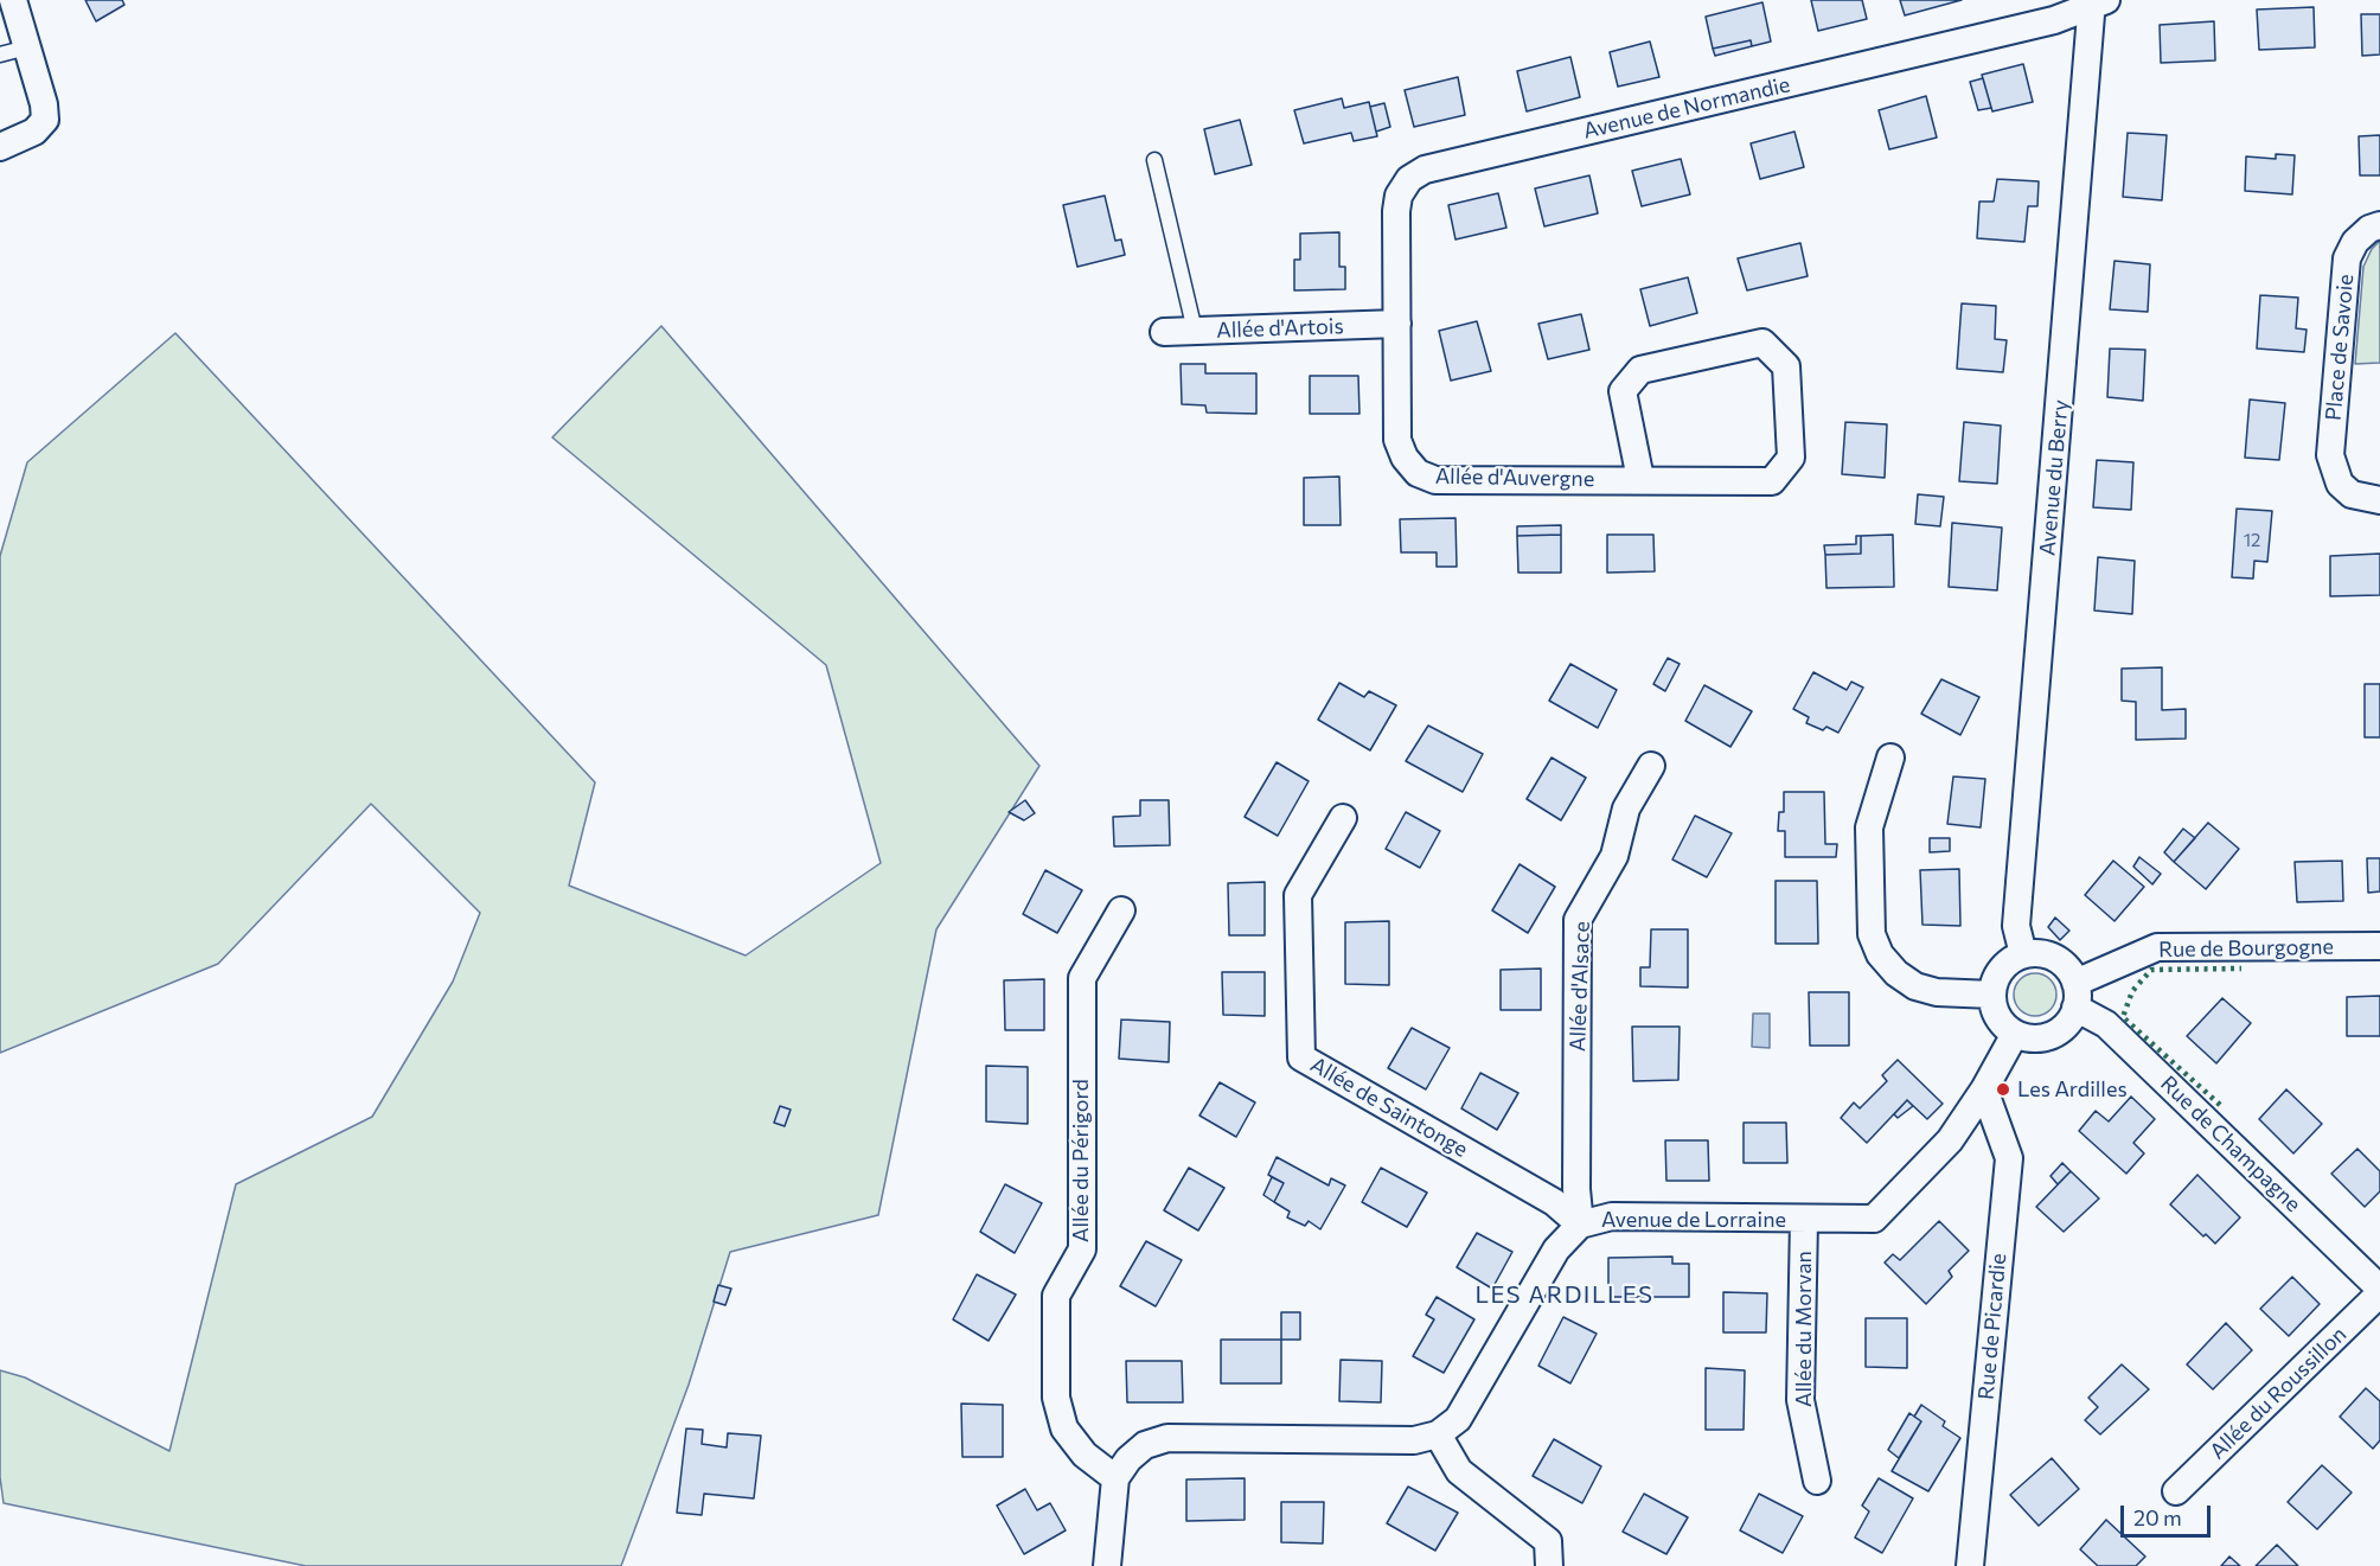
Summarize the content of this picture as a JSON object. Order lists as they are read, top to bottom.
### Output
{
  "streets": {
    "street": [
      "Avenue de Normandie",
      "Allée d'Artois",
      "Place de Savoie",
      "Allée d'Auvergne",
      "Avenue du Berry",
      "Rue de Bourgogne",
      "Allée d'Alsace",
      "Allée de Saintonge",
      "Rue de Champagne",
      "Allée du Périgord",
      "Avenue de Lorraine",
      "Rue de Picardie",
      "Allée du Morvan",
      "Allée du Roussillon"
    ]
  },
  "crossings": [
    ["Avenue de Normandie", "Allée d'Artois"],
    ["Avenue de Normandie", "Allée d'Auvergne"],
    ["Avenue de Normandie", "Avenue du Berry"],
    ["Allée d'Artois", "Allée d'Auvergne"],
    ["Avenue du Berry", "Rue de Bourgogne"],
    ["Avenue du Berry", "Rue de Champagne"],
    ["Avenue du Berry", "Avenue de Lorraine"],
    ["Rue de Bourgogne", "Rue de Champagne"],
    ["Rue de Bourgogne", "Avenue de Lorraine"],
    ["Allée d'Alsace", "Allée de Saintonge"],
    ["Allée d'Alsace", "Avenue de Lorraine"],
    ["Allée de Saintonge", "Avenue de Lorraine"],
    ["Rue de Champagne", "Avenue de Lorraine"],
    ["Rue de Champagne", "Allée du Roussillon"],
    ["Avenue de Lorraine", "Rue de Picardie"],
    ["Avenue de Lorraine", "Allée du Morvan"]
  ],
  "districts": ["LES ARDILLES"],
  "places": ["Les Ardilles"],
  "house_numbers": ["12"],
  "scale_bar": "20 m"
}
